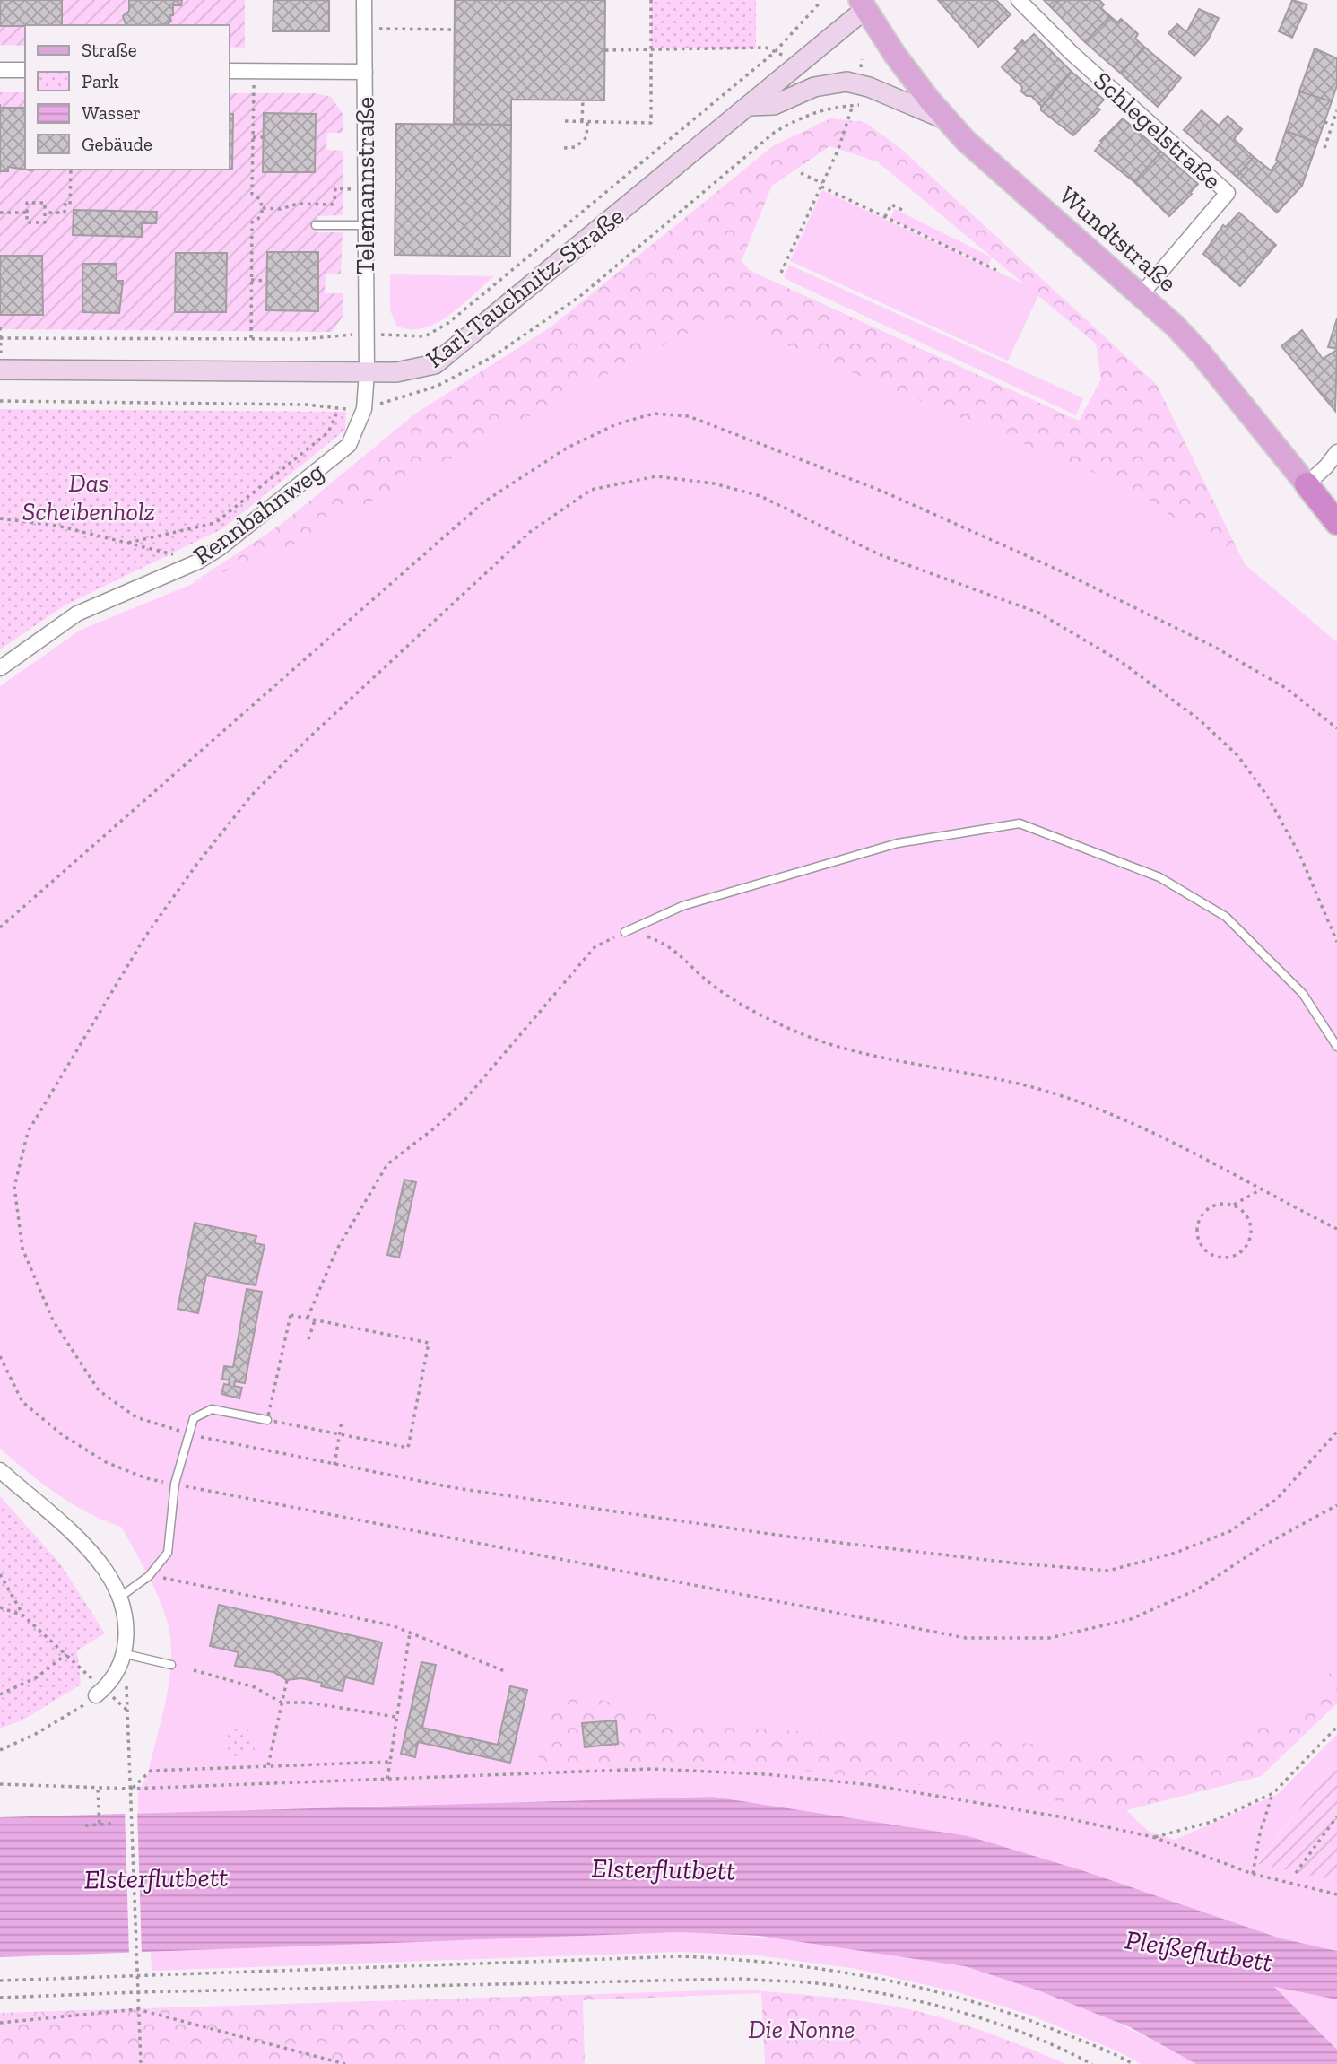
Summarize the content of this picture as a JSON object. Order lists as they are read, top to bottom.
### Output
{
  "streets": {
    "highway": ["Wundtstraße"],
    "main road": ["Karl-Tauchnitz-Straße"],
    "street": ["Schlegelstraße", "Telemannstraße", "Rennbahnweg"]
  },
  "crossings": [
    ["Schlegelstraße", "Wundtstraße"],
    ["Telemannstraße", "Karl-Tauchnitz-Straße"],
    ["Telemannstraße", "Rennbahnweg"],
    ["Wundtstraße", "Karl-Tauchnitz-Straße"],
    ["Karl-Tauchnitz-Straße", "Rennbahnweg"]
  ],
  "water": ["Elsterflutbett", "Pleißeflutbett"],
  "parks": ["Das Scheibenholz", "Die Nonne"],
  "legend": [
    "Straße",
    "Park",
    "Wasser",
    "Gebäude"
  ]
}
